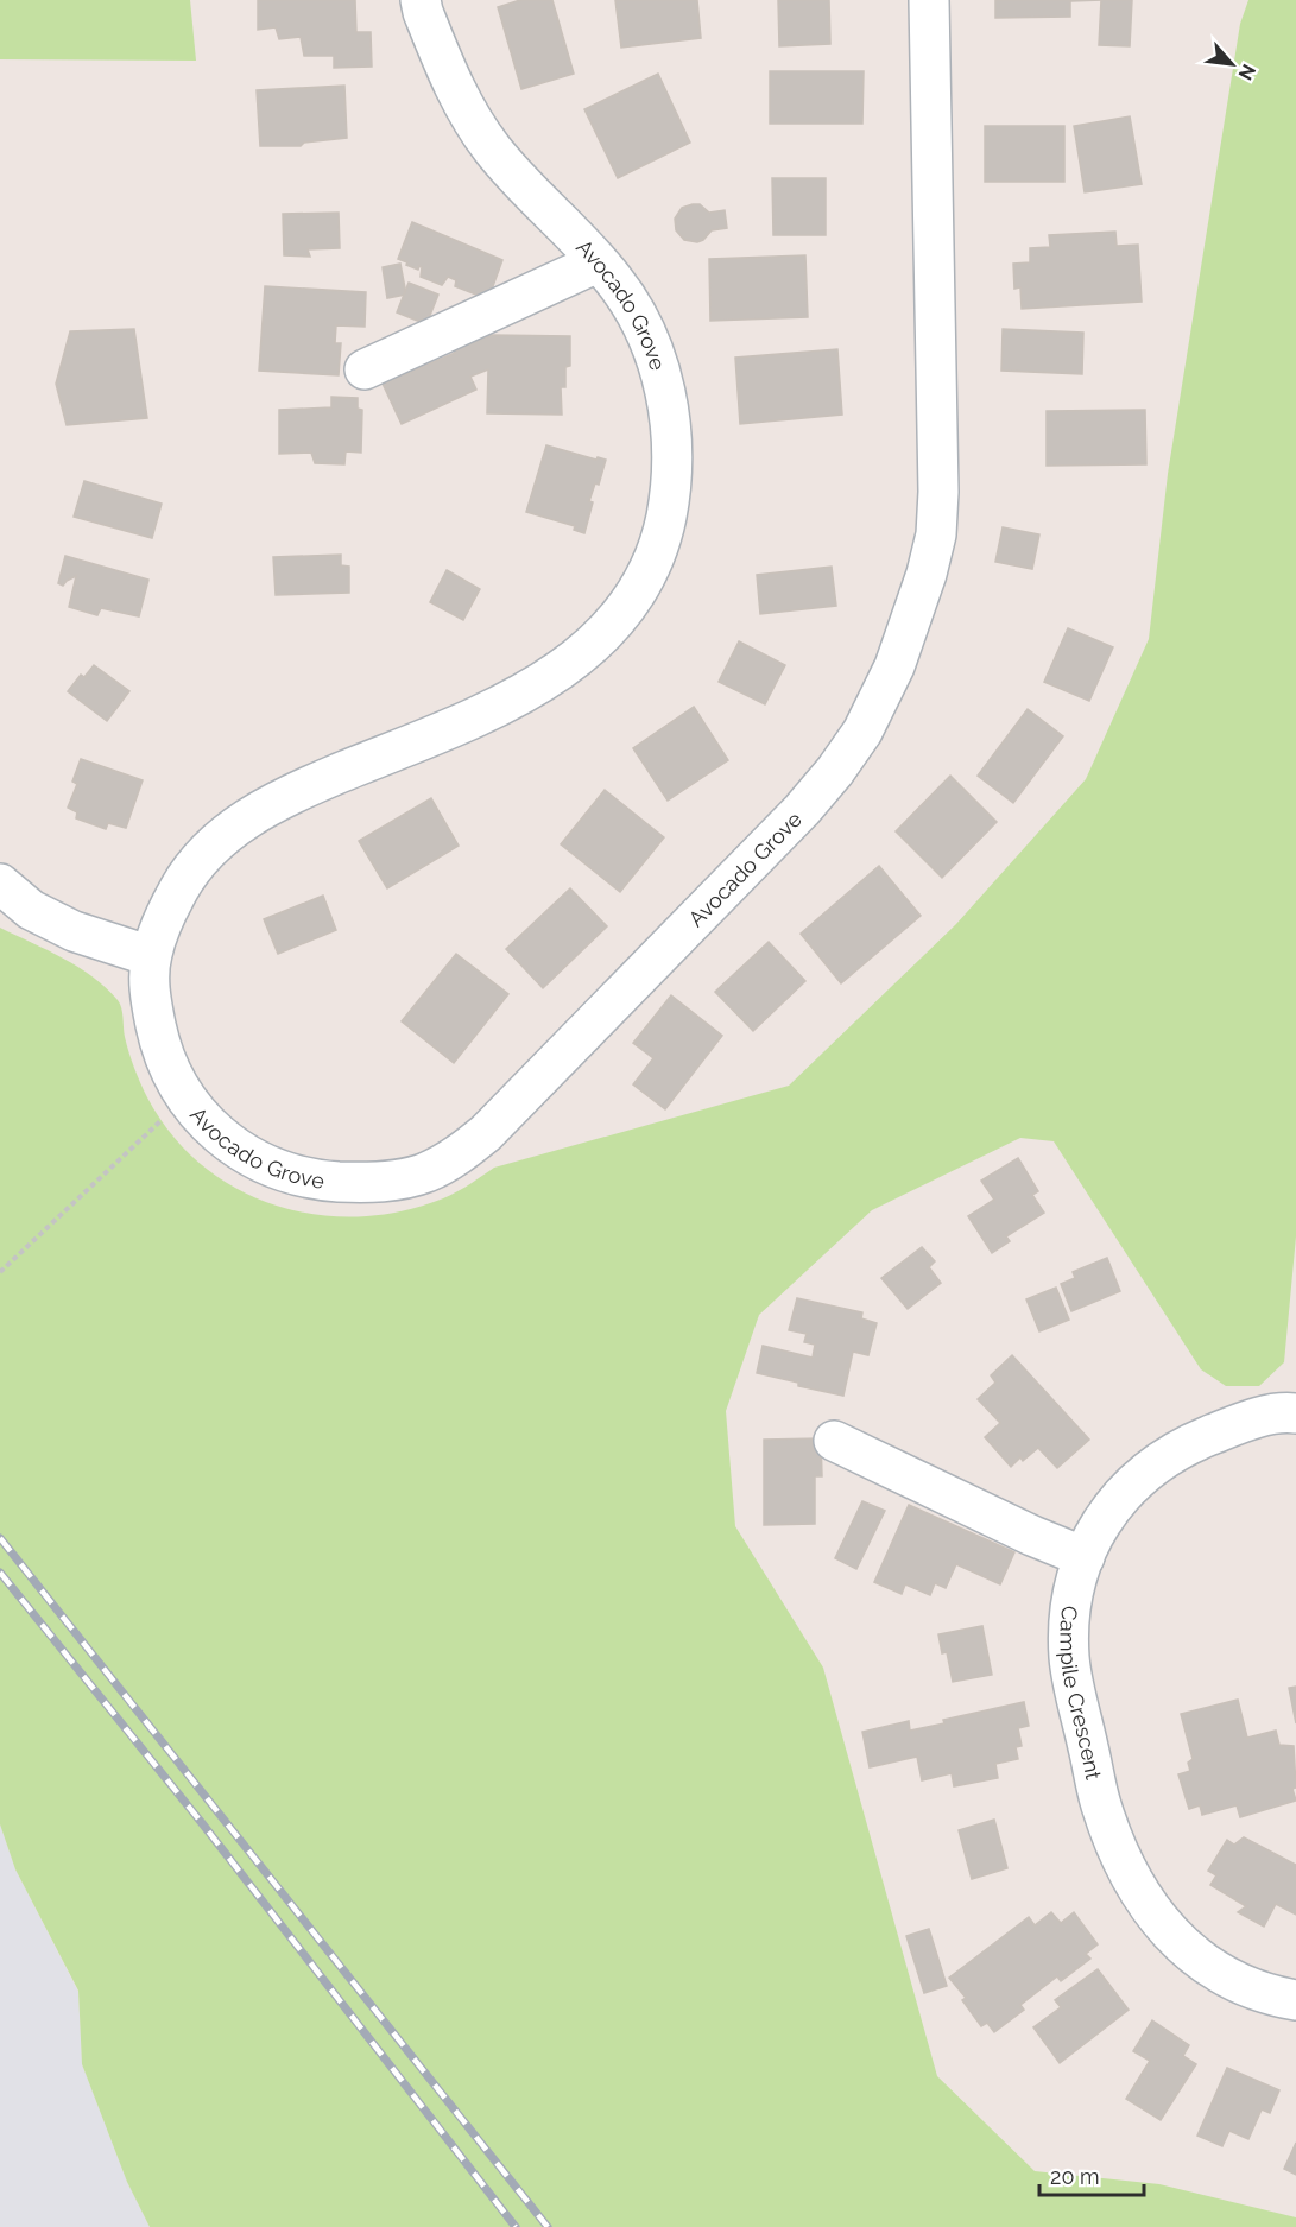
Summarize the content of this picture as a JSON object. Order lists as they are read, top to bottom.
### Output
{
  "streets": {
    "street": ["Avocado Grove", "Campile Crescent"]
  },
  "scale_bar": "20 m",
  "north": "bottom right"
}
